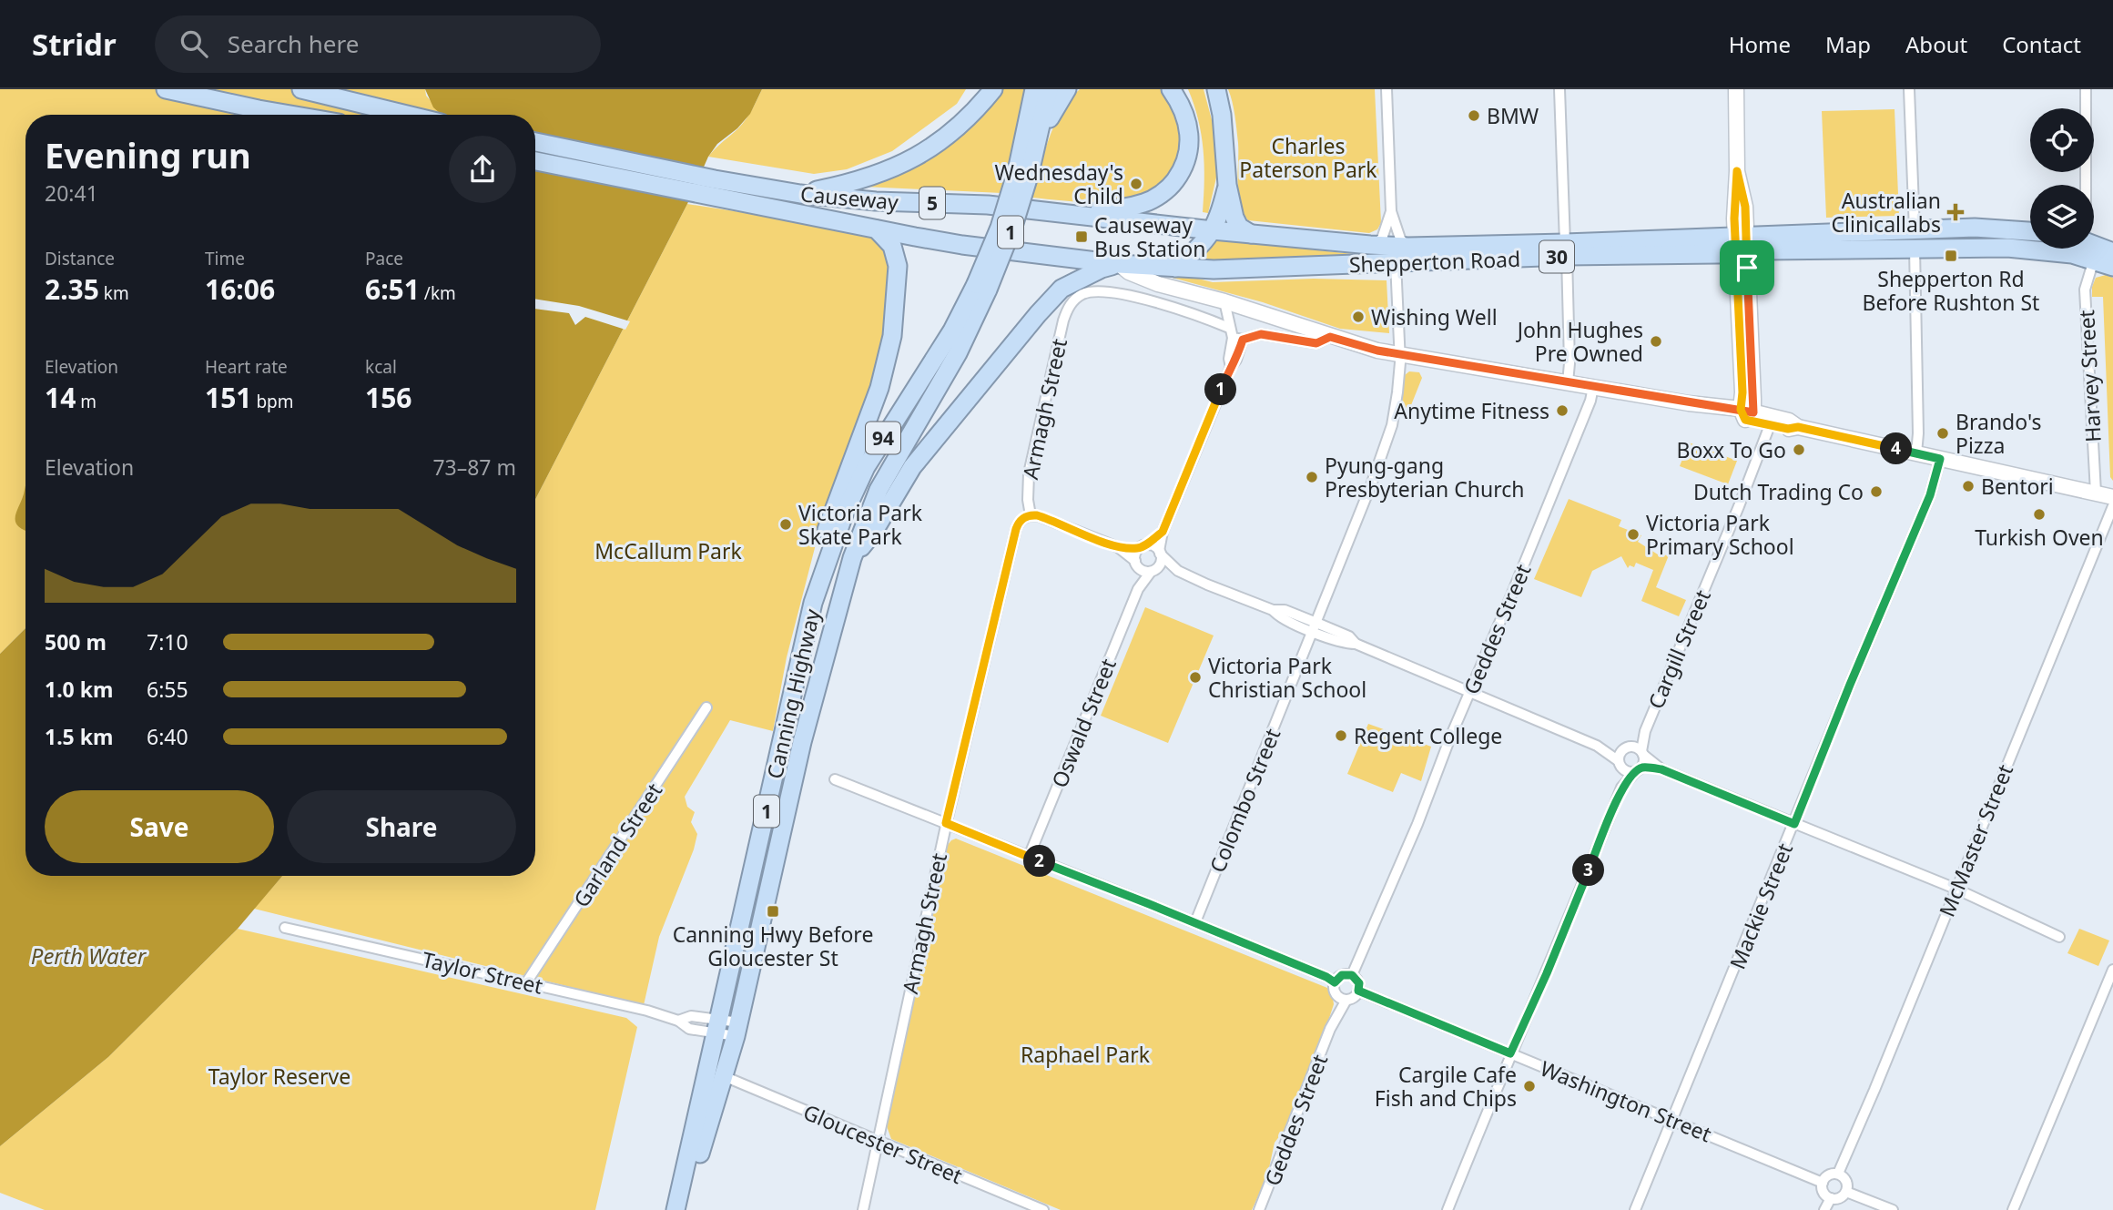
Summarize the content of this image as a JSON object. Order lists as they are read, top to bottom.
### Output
{
  "streets": {
    "highway": [
      "Causeway",
      "5",
      "1",
      "30",
      "Shepperton Road",
      "94",
      "Canning Highway"
    ],
    "street": [
      "Harvey Street",
      "Armagh Street",
      "Geddes Street",
      "Cargill Street",
      "Oswald Street",
      "Colombo Street",
      "McMaster Street",
      "Garland Street",
      "Mackie Street",
      "Taylor Street",
      "Washington Street",
      "Gloucester Street"
    ]
  },
  "crossings": [
    ["Causeway", "Shepperton Road"],
    ["Shepperton Road", "Harvey Street"],
    ["Shepperton Road", "Colombo Street"],
    ["Armagh Street", "Gloucester Street"],
    ["94", "Canning Highway"],
    ["Geddes Street", "Washington Street"],
    ["Canning Highway", "Taylor Street"],
    ["Canning Highway", "Gloucester Street"],
    ["McMaster Street", "Washington Street"],
    ["Garland Street", "Taylor Street"],
    ["Mackie Street", "Washington Street"]
  ],
  "water": ["Perth Water"],
  "parks": [
    "Charles Paterson Park",
    "McCallum Park",
    "Raphael Park",
    "Taylor Reserve"
  ],
  "places": {
    "other": [
      "BMW",
      "Wednesday's Child",
      "Wishing Well",
      "John Hughes Pre Owned",
      "Anytime Fitness",
      "Brando's Pizza",
      "Boxx To Go",
      "Pyung-gang Presbyterian Church",
      "Bentori",
      "Dutch Trading Co",
      "Turkish Oven",
      "Victoria Park Skate Park",
      "Victoria Park Primary School",
      "Victoria Park Christian School",
      "Regent College",
      "Cargile Cafe Fish and Chips"
    ],
    "health": ["Australian Clinicallabs"],
    "transit": ["Causeway Bus Station", "Shepperton Rd Before Rushton St", "Canning Hwy Before Gloucester St"]
  },
  "page": {
    "header": "Stridr",
    "search": "Search here",
    "nav": [
      "Home",
      "Map",
      "About",
      "Contact"
    ],
    "heading": ["Evening run", "20:41"],
    "stats": [
      ["Distance", "2.35 km"],
      ["Time", "16:06"],
      ["Pace", "6:51 /km"],
      ["Elevation", "14 m"],
      ["Heart rate", "151 bpm"],
      ["kcal", "156"]
    ],
    "pins": [
      "1",
      "4",
      "2",
      "3"
    ],
    "chart": ["Elevation", "73–87 m"],
    "list": [
      {
        "name": "500 m",
        "note": "7:10"
      },
      {
        "name": "1.0 km",
        "note": "6:55"
      },
      {
        "name": "1.5 km",
        "note": "6:40"
      }
    ],
    "buttons": ["Save", "Share"]
  }
}
